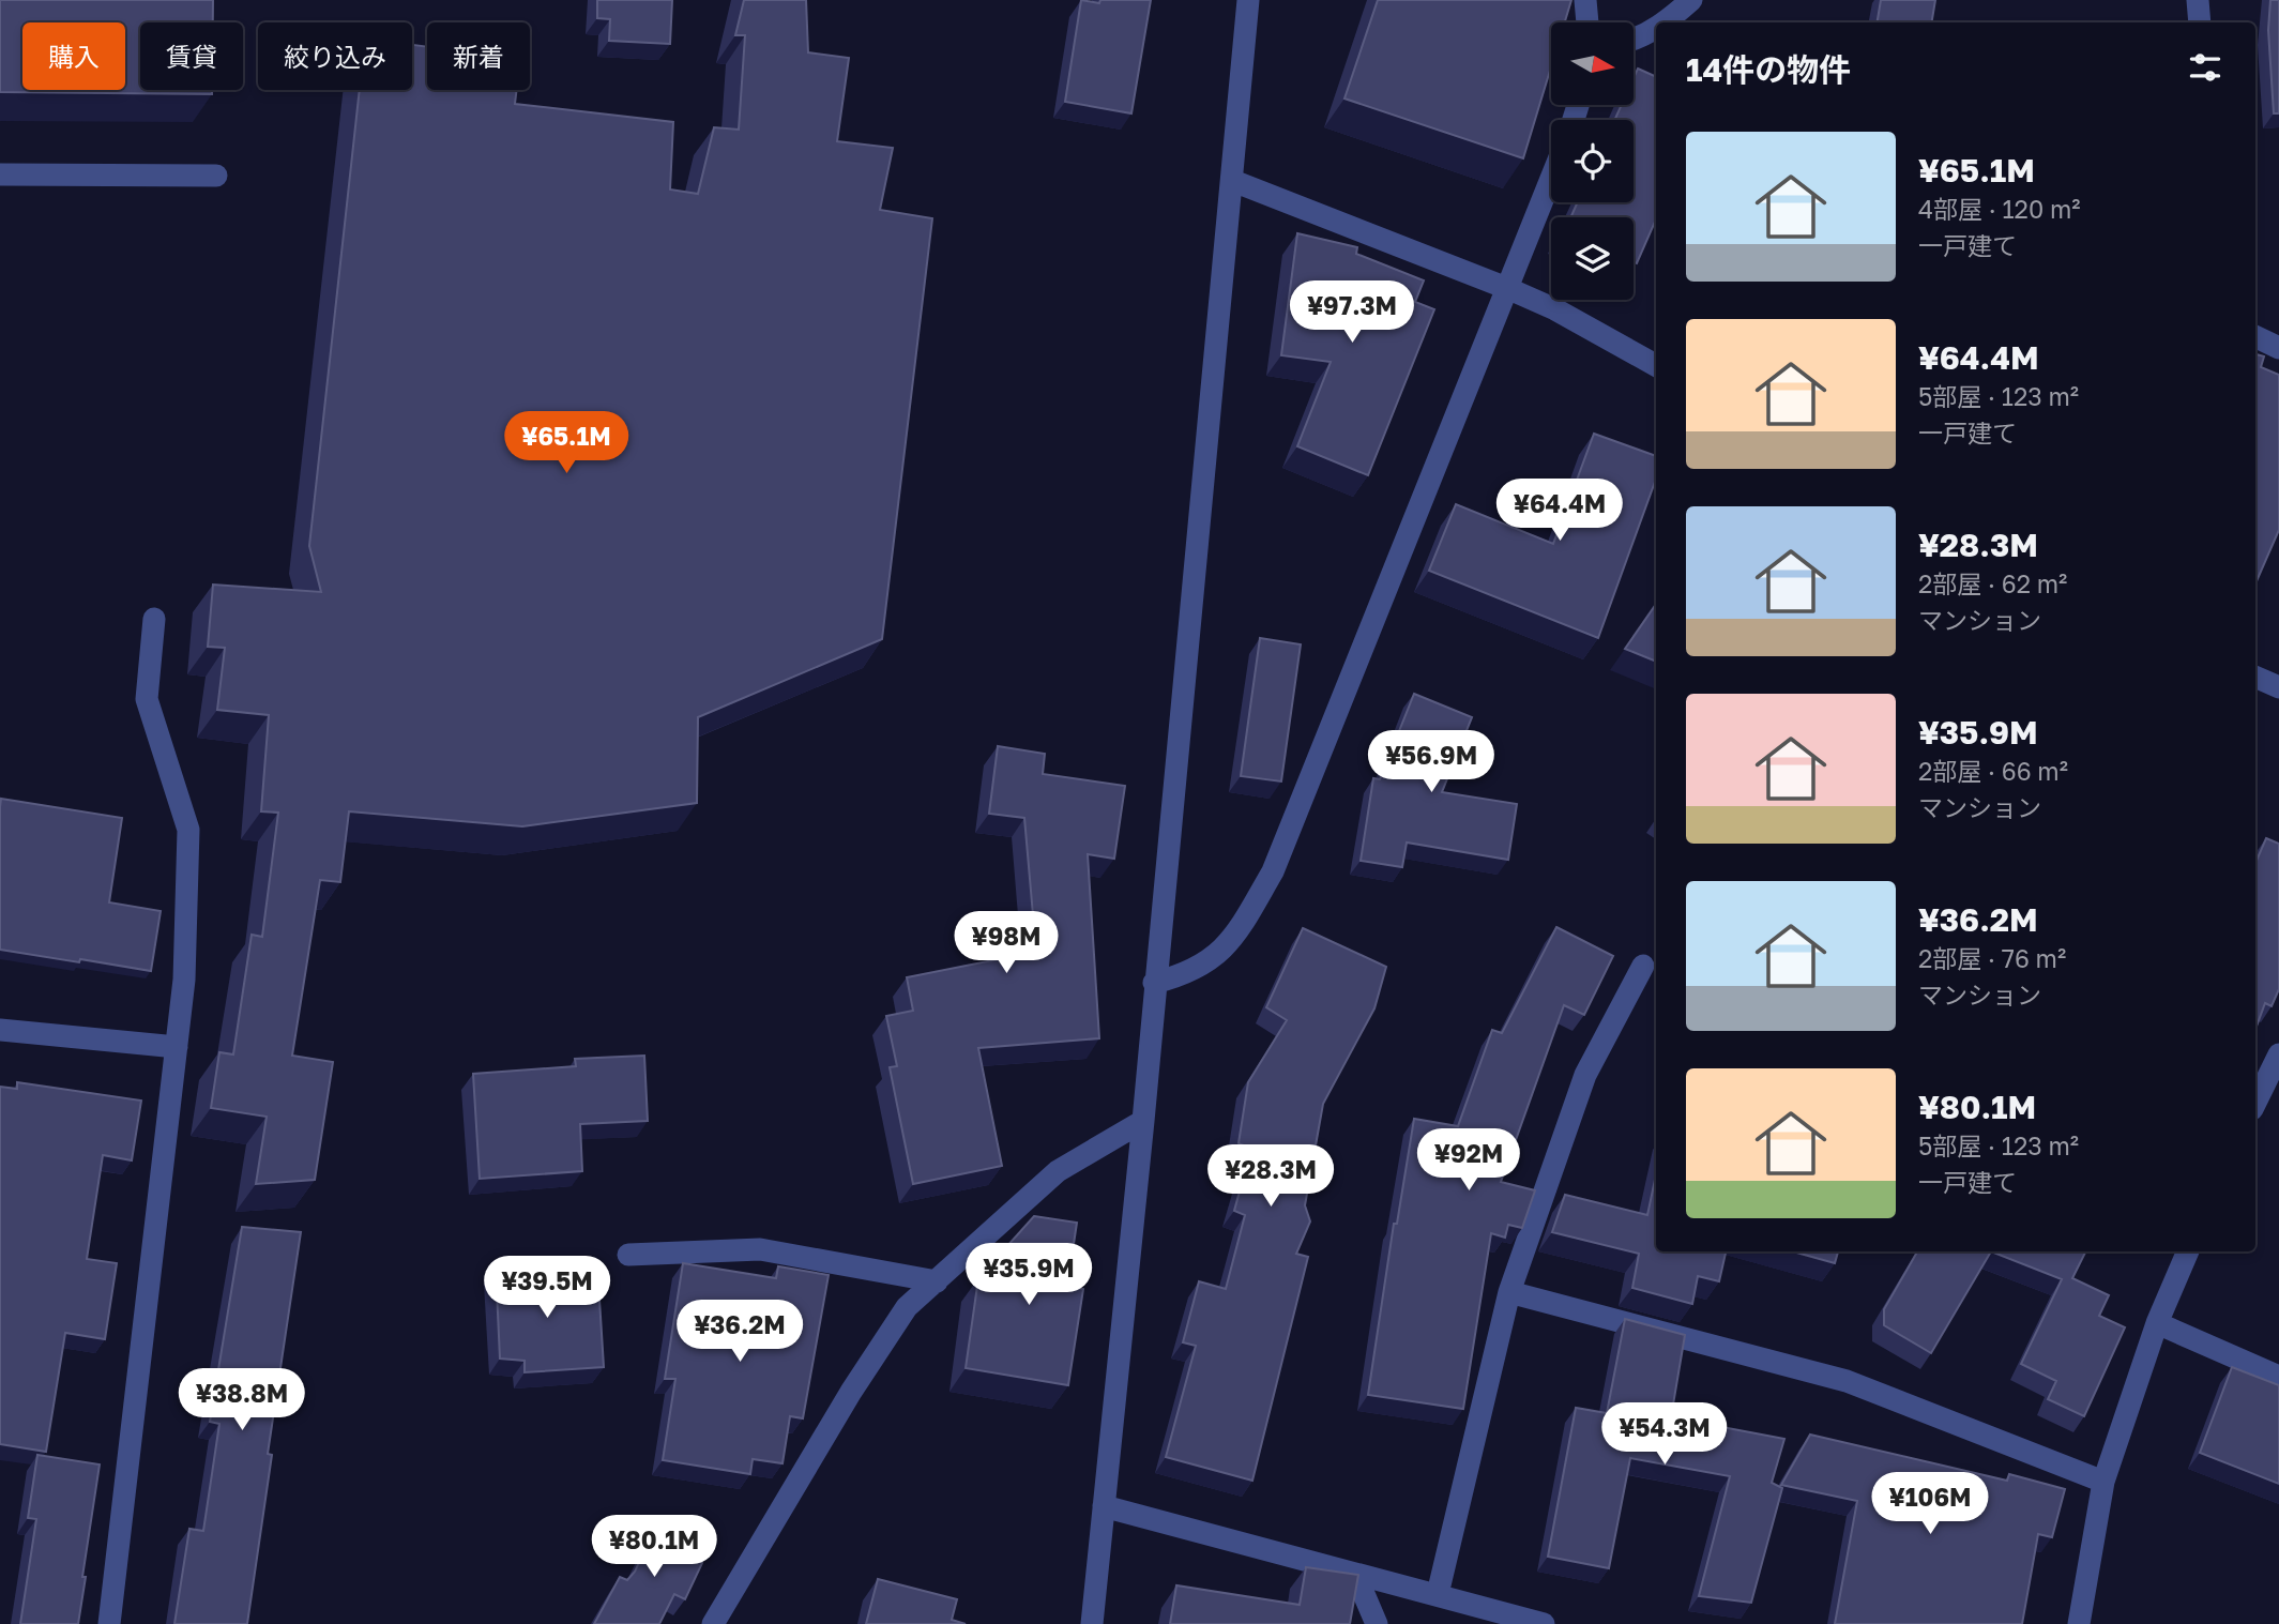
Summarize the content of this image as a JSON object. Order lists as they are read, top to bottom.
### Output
{
  "north": "right",
  "page": {
    "chip": [
      "購入",
      "賃貸",
      "絞り込み",
      "新着"
    ],
    "heading": "14件の物件",
    "list": [
      {
        "name": "¥65.1M",
        "note": "4部屋 · 120 m² · 一戸建て"
      },
      {
        "name": "¥64.4M",
        "note": "5部屋 · 123 m² · 一戸建て"
      },
      {
        "name": "¥28.3M",
        "note": "2部屋 · 62 m² · マンション"
      },
      {
        "name": "¥35.9M",
        "note": "2部屋 · 66 m² · マンション"
      },
      {
        "name": "¥36.2M",
        "note": "2部屋 · 76 m² · マンション"
      },
      {
        "name": "¥80.1M",
        "note": "5部屋 · 123 m² · 一戸建て"
      }
    ],
    "price": [
      "¥97.3M",
      "¥65.1M",
      "¥64.4M",
      "¥56.9M",
      "¥98M",
      "¥92M",
      "¥28.3M",
      "¥35.9M",
      "¥39.5M",
      "¥36.2M",
      "¥38.8M",
      "¥54.3M",
      "¥106M",
      "¥80.1M"
    ]
  }
}
